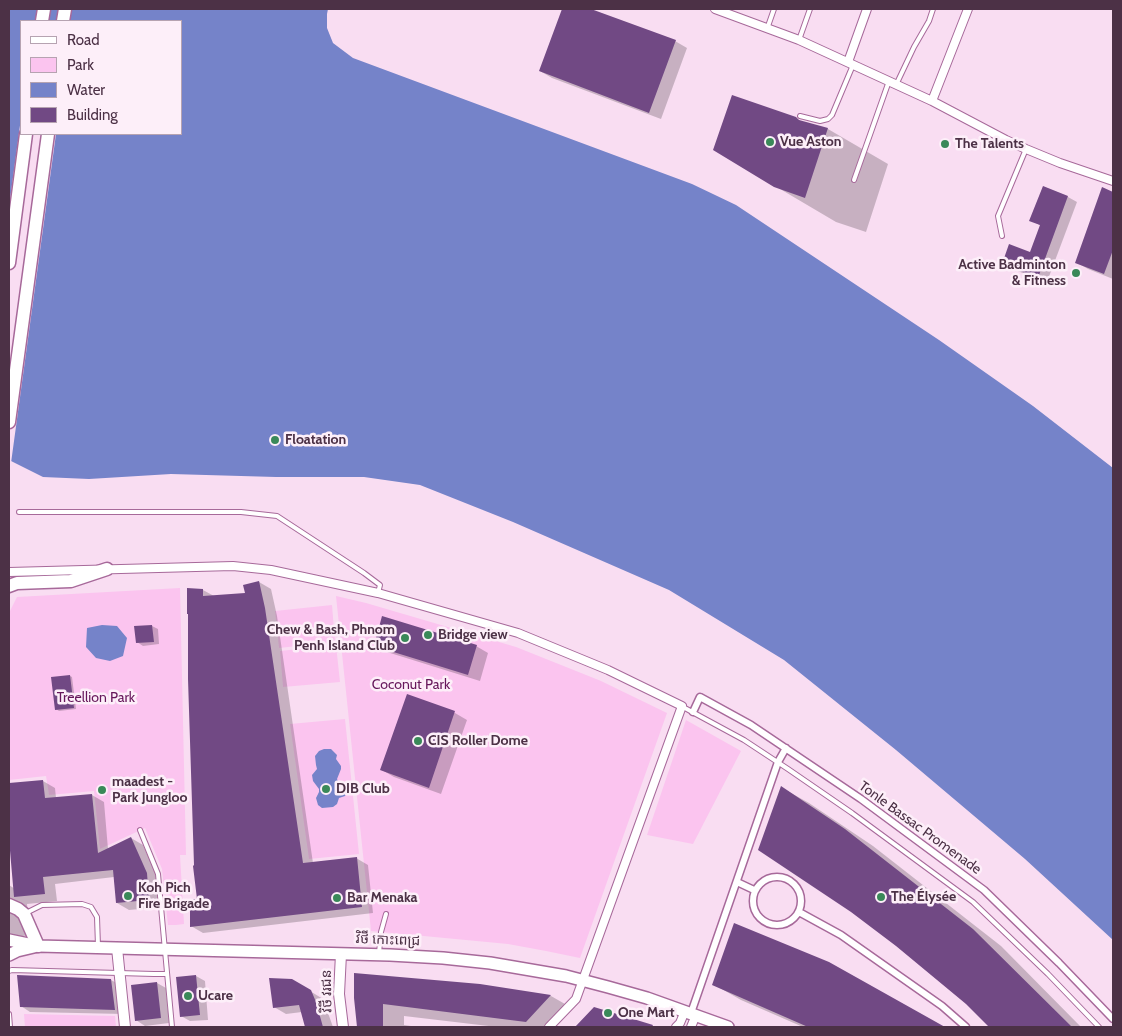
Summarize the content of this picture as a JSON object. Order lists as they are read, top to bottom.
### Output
{
  "streets": {
    "main road": ["វិថី កោះពេជ្រ"],
    "street": ["Tonle Bassac Promenade", "វិថី វរជន"]
  },
  "crossings": [
    ["វិថី កោះពេជ្រ", "វិថី វរជន"]
  ],
  "parks": ["Coconut Park", "Treellion Park"],
  "places": [
    "Vue Aston",
    "The Talents",
    "Active Badminton & Fitness",
    "Floatation",
    "Bridge view",
    "Chew & Bash, Phnom Penh Island Club",
    "CIS Roller Dome",
    "DIB Club",
    "maadest - Park Jungloo",
    "Koh Pich Fire Brigade",
    "The Élysée",
    "Bar Menaka",
    "Ucare",
    "One Mart"
  ],
  "legend": [
    "Road",
    "Park",
    "Water",
    "Building"
  ]
}
